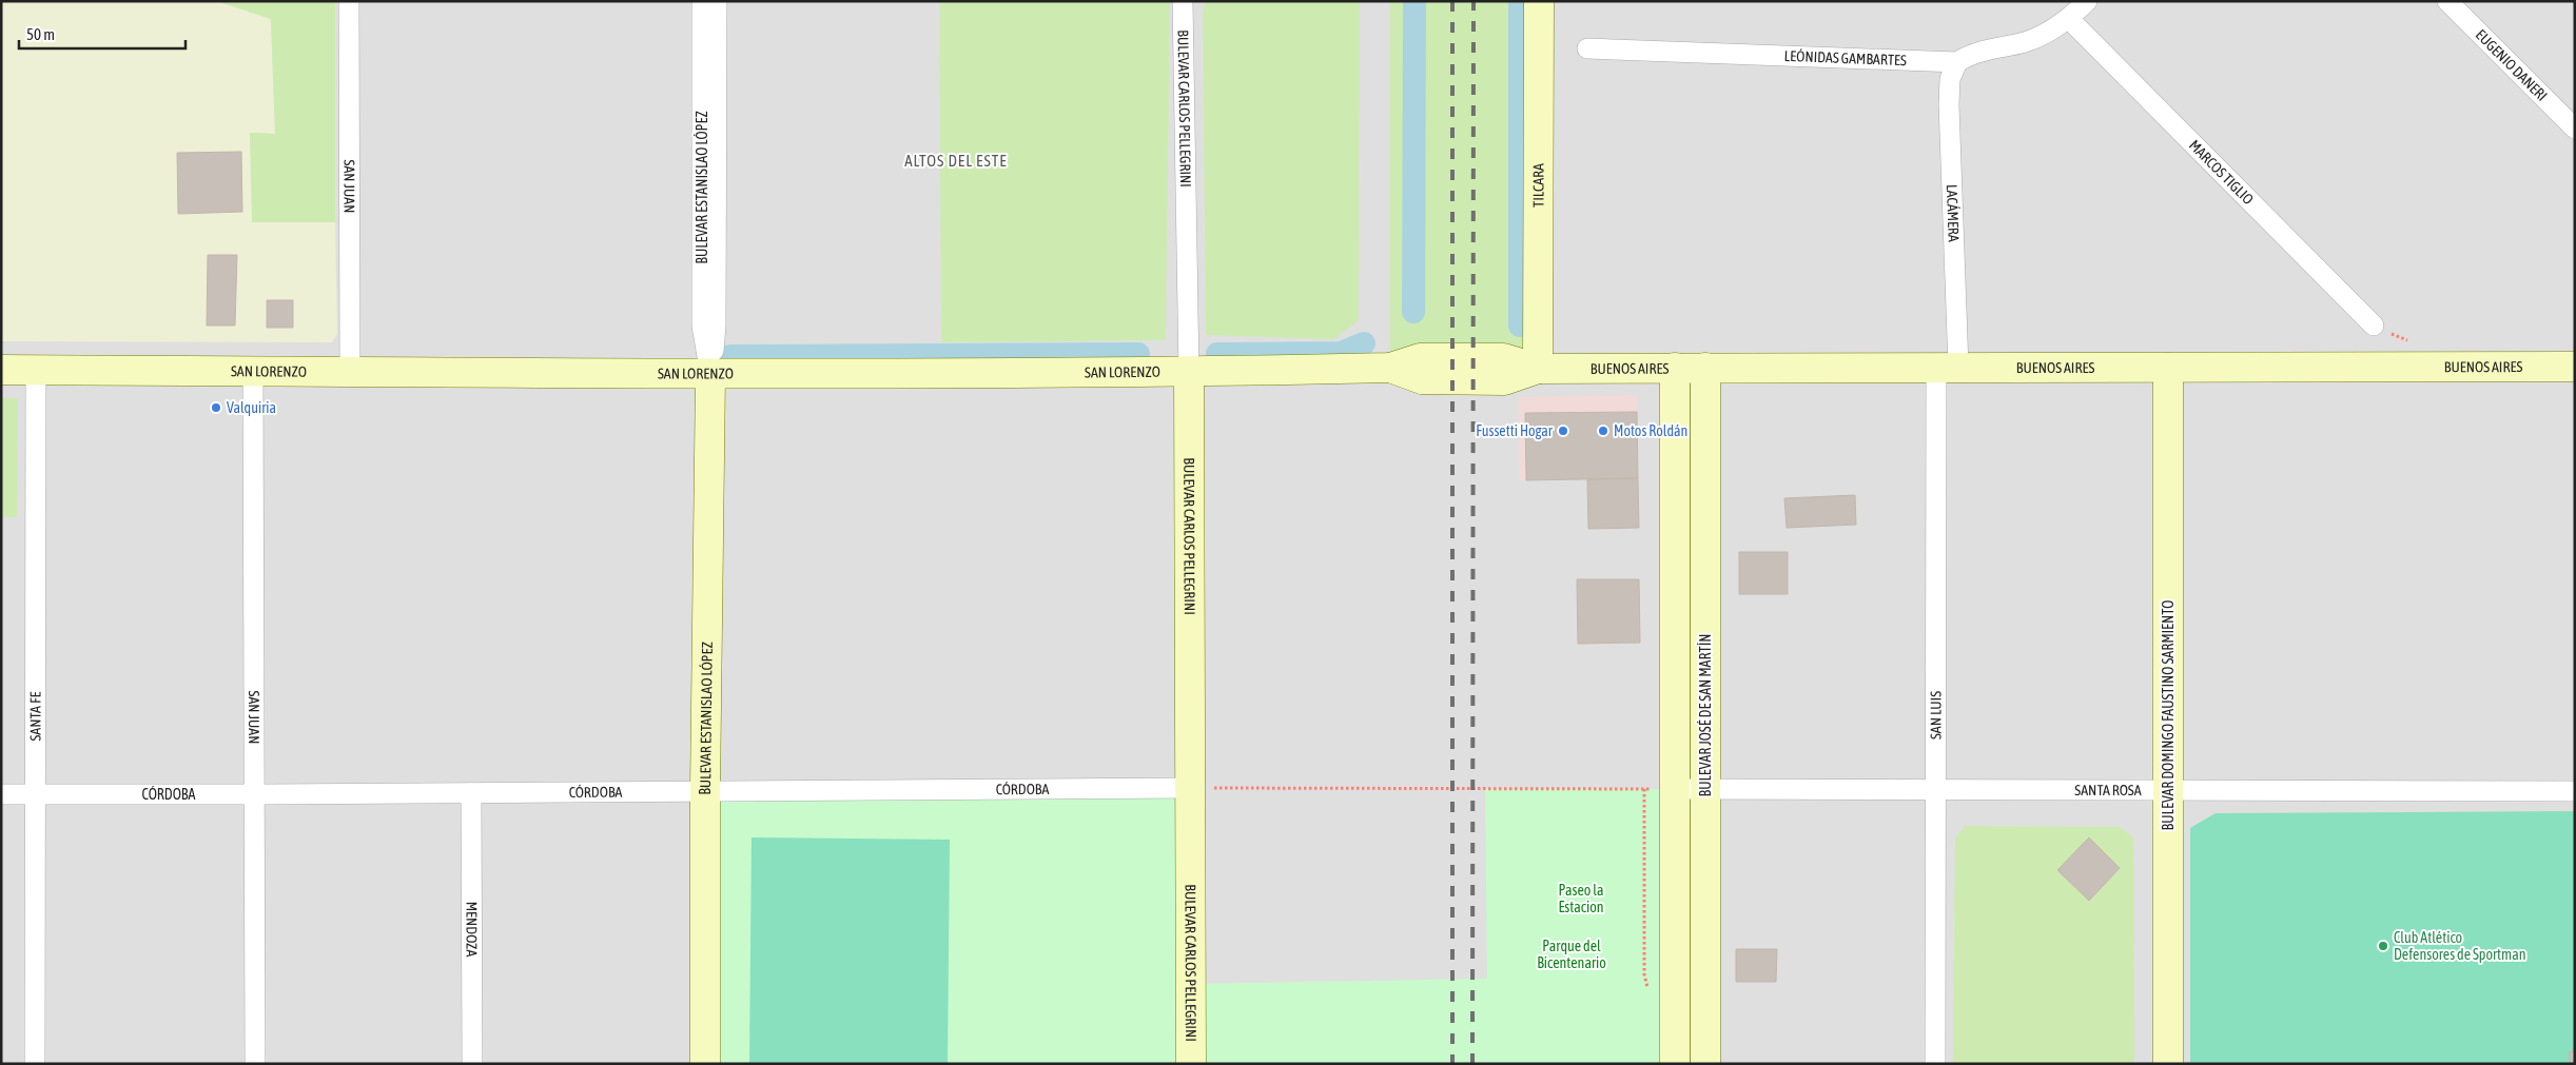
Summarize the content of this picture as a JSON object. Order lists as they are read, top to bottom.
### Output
{
  "streets": {
    "main road": [
      "BULEVAR CARLOS PELLEGRINI",
      "TILCARA",
      "BULEVAR ESTANISLAO LÓPEZ",
      "BUENOS AIRES",
      "SAN LORENZO",
      "BULEVAR JOSÉ DE SAN MARTÍN",
      "BULEVAR DOMINGO FAUSTINO SARMIENTO"
    ],
    "street": [
      "LEÓNIDAS GAMBARTES",
      "EUGENIO DANERI",
      "MARCOS TIGLIO",
      "SAN JUAN",
      "LACÁMERA",
      "SAN LUIS",
      "SANTA FE",
      "CÓRDOBA",
      "SANTA ROSA",
      "MENDOZA"
    ]
  },
  "crossings": [
    ["LEÓNIDAS GAMBARTES", "MARCOS TIGLIO"],
    ["LEÓNIDAS GAMBARTES", "LACÁMERA"],
    ["BULEVAR CARLOS PELLEGRINI", "SAN LORENZO"],
    ["BULEVAR CARLOS PELLEGRINI", "CÓRDOBA"],
    ["TILCARA", "BUENOS AIRES"],
    ["SAN JUAN", "SAN LORENZO"],
    ["SAN JUAN", "CÓRDOBA"],
    ["BULEVAR ESTANISLAO LÓPEZ", "SAN LORENZO"],
    ["BULEVAR ESTANISLAO LÓPEZ", "CÓRDOBA"],
    ["LACÁMERA", "BUENOS AIRES"],
    ["LACÁMERA", "SAN LUIS"],
    ["BUENOS AIRES", "SAN LORENZO"],
    ["BUENOS AIRES", "BULEVAR JOSÉ DE SAN MARTÍN"],
    ["BUENOS AIRES", "SAN LUIS"],
    ["BUENOS AIRES", "BULEVAR DOMINGO FAUSTINO SARMIENTO"],
    ["SAN LORENZO", "SANTA FE"],
    ["BULEVAR JOSÉ DE SAN MARTÍN", "SANTA ROSA"],
    ["SAN LUIS", "SANTA ROSA"],
    ["BULEVAR DOMINGO FAUSTINO SARMIENTO", "SANTA ROSA"],
    ["SANTA FE", "CÓRDOBA"],
    ["CÓRDOBA", "MENDOZA"]
  ],
  "districts": ["ALTOS DEL ESTE"],
  "parks": ["Paseo la Estacion", "Parque del Bicentenario"],
  "places": [
    "Valquiria",
    "Fussetti Hogar",
    "Motos Roldán",
    "Club Atlético Defensores de Sportman"
  ],
  "scale_bar": "50 m"
}
